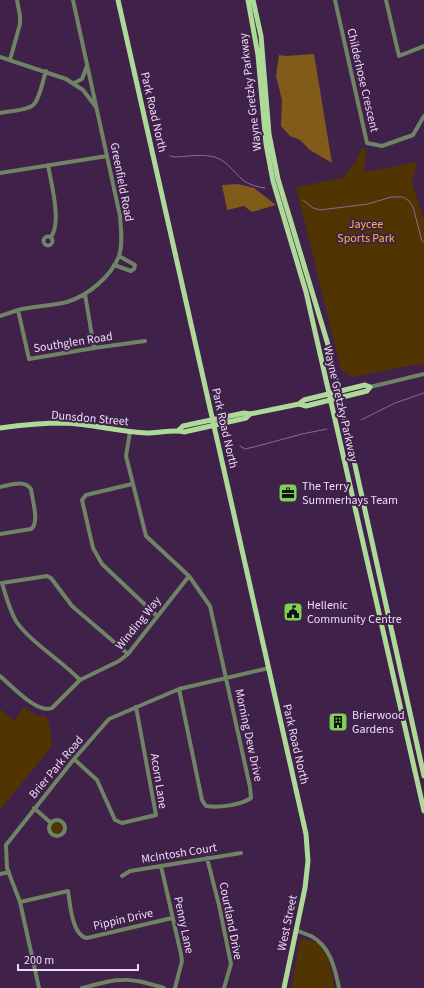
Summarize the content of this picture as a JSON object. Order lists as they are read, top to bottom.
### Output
{
  "streets": {
    "main road": [
      "Wayne Gretzky Parkway",
      "Park Road North",
      "Dunsdon Street",
      "West Street"
    ],
    "street": [
      "Childerhose Crescent",
      "Greenfield Road",
      "Southglen Road",
      "Winding Way",
      "Morning Dew Drive",
      "Brier Park Road",
      "Acorn Lane",
      "McIntosh Court",
      "Pippin Drive",
      "Courtland Drive",
      "Penny Lane"
    ]
  },
  "crossings": [
    ["Wayne Gretzky Parkway", "Dunsdon Street"],
    ["Park Road North", "Dunsdon Street"],
    ["Park Road North", "Brier Park Road"],
    ["Park Road North", "West Street"],
    ["Greenfield Road", "Southglen Road"],
    ["Morning Dew Drive", "Brier Park Road"],
    ["Brier Park Road", "Acorn Lane"],
    ["Brier Park Road", "Pippin Drive"],
    ["McIntosh Court", "Courtland Drive"],
    ["McIntosh Court", "Penny Lane"],
    ["Pippin Drive", "Penny Lane"]
  ],
  "parks": ["Jaycee Sports Park"],
  "places": {
    "office": ["The Terry Summerhays Team"],
    "public building": ["Hellenic Community Centre"],
    "building": ["Brierwood Gardens"]
  },
  "scale_bar": "200 m"
}
